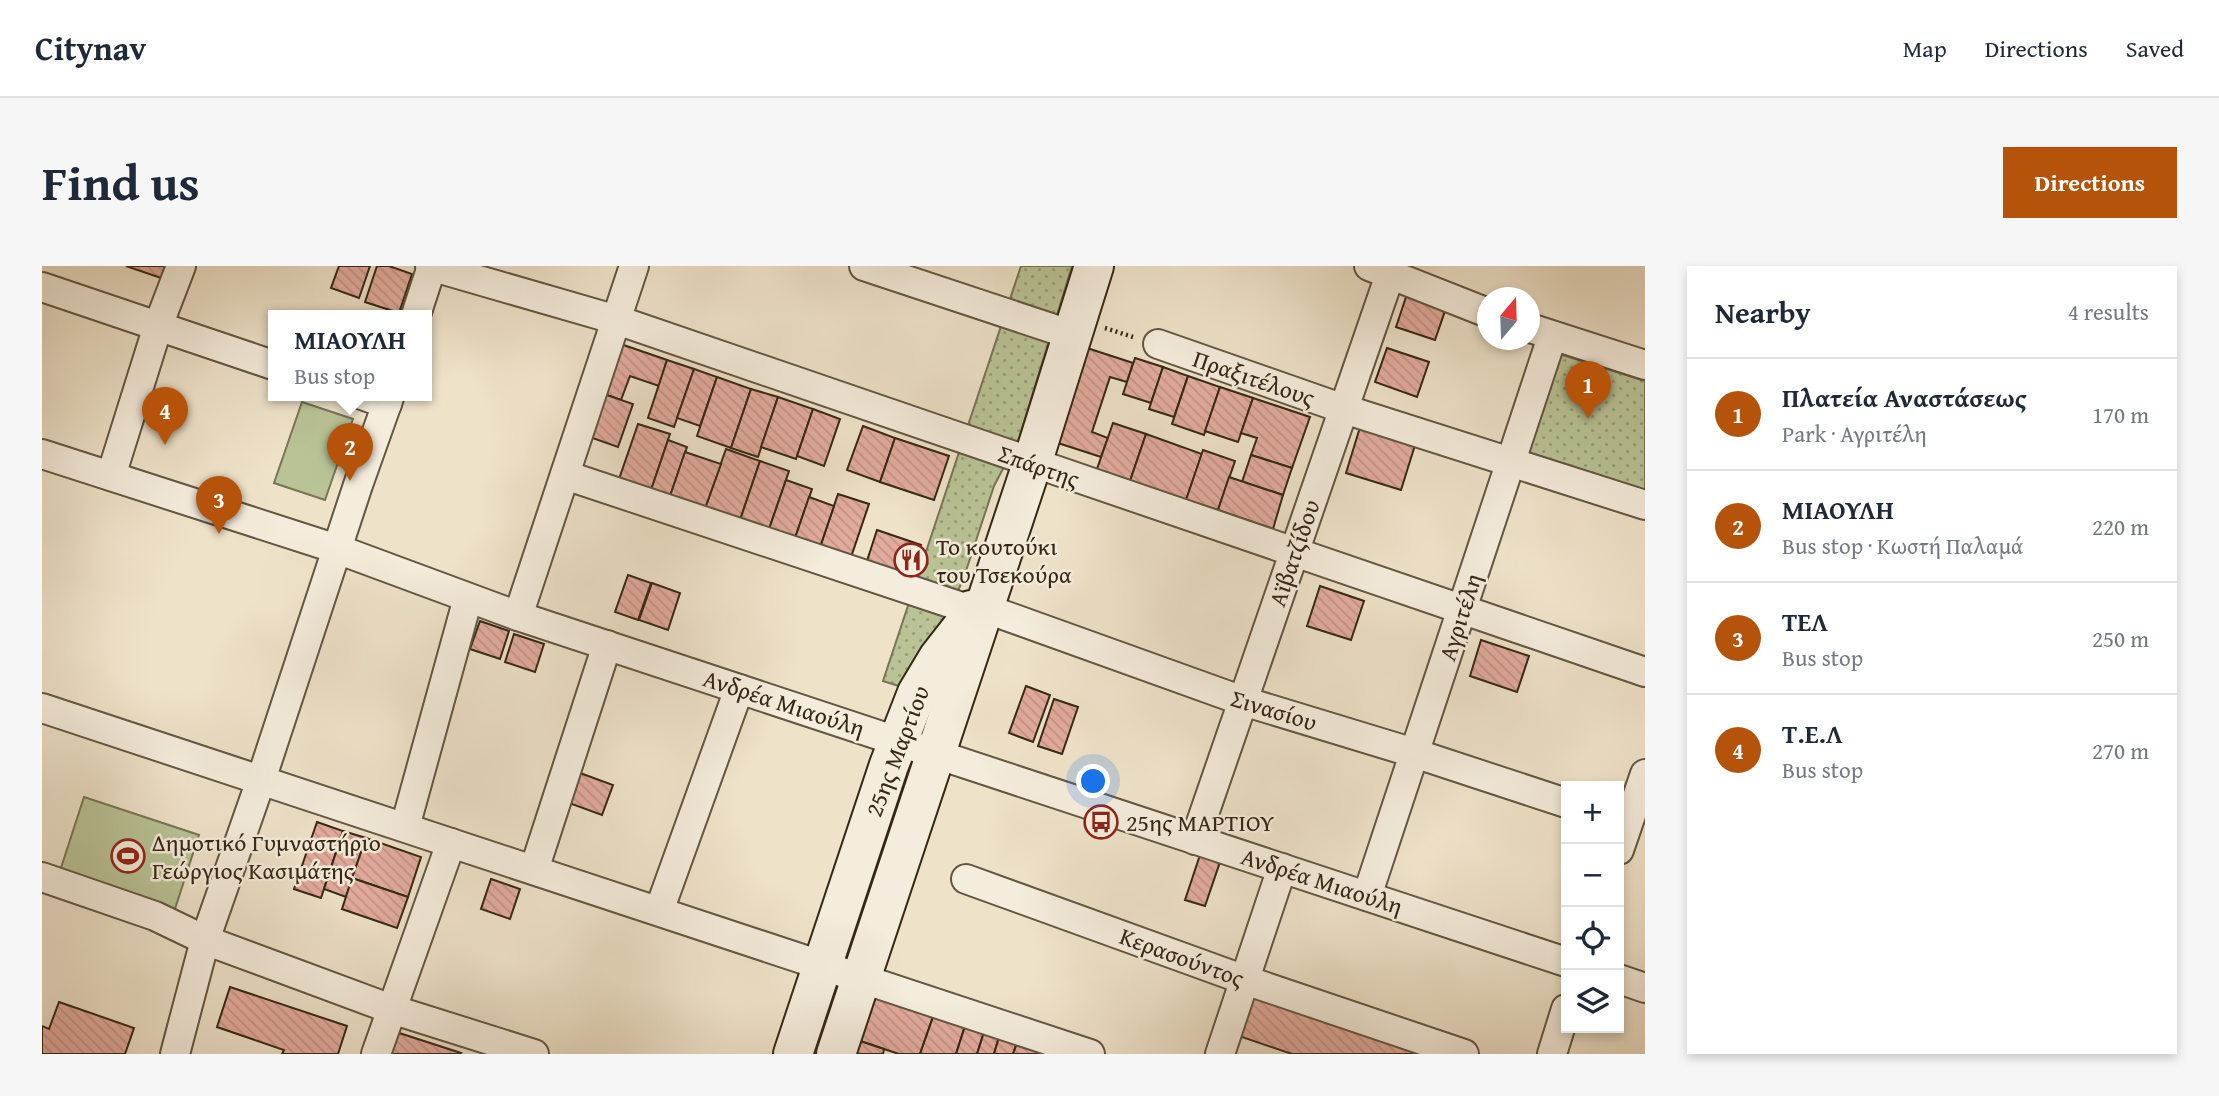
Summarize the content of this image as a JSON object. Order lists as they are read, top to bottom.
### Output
{
  "streets": {
    "street": [
      "Πραξιτέλους",
      "Σπάρτης",
      "Αϊβατζίδου",
      "Αγριτέλη",
      "Ανδρέα Μιαούλη",
      "Σινασίου",
      "25ης Μαρτίου",
      "Κερασούντος"
    ]
  },
  "crossings": [
    ["Πραξιτέλους", "Αϊβατζίδου"],
    ["Πραξιτέλους", "Αγριτέλη"],
    ["Σπάρτης", "Αϊβατζίδου"],
    ["Σπάρτης", "Αγριτέλη"],
    ["Σπάρτης", "25ης Μαρτίου"],
    ["Αϊβατζίδου", "Ανδρέα Μιαούλη"],
    ["Αϊβατζίδου", "Σινασίου"],
    ["Αγριτέλη", "Ανδρέα Μιαούλη"],
    ["Αγριτέλη", "Σινασίου"],
    ["Ανδρέα Μιαούλη", "25ης Μαρτίου"],
    ["Σινασίου", "25ης Μαρτίου"]
  ],
  "places": {
    "restaurant": ["Το κουτούκι του Τσεκούρα"],
    "bus stop": ["25ης ΜΑΡΤΙΟΥ"],
    "sports": ["Δημοτικό Γυμναστήριο Γεώργιος Κασιμάτης"]
  },
  "north": "top",
  "page": {
    "header": "Citynav",
    "nav": ["Map", "Directions", "Saved"],
    "title": "Find us",
    "buttons": "Directions",
    "heading": ["Nearby", "4 results"],
    "popup": ["ΜΙΑΟΥΛΗ", "Bus stop"],
    "list": [
      {
        "mark": "1",
        "name": "Πλατεία Αναστάσεως",
        "note": "Park · Αγριτέλη",
        "value": "170 m"
      },
      {
        "mark": "2",
        "name": "ΜΙΑΟΥΛΗ",
        "note": "Bus stop · Κωστή Παλαμά",
        "value": "220 m"
      },
      {
        "mark": "3",
        "name": "ΤΕΛ",
        "note": "Bus stop",
        "value": "250 m"
      },
      {
        "mark": "4",
        "name": "Τ.Ε.Λ",
        "note": "Bus stop",
        "value": "270 m"
      }
    ],
    "pins": [
      "1",
      "4",
      "2",
      "3"
    ],
    "map_buttons": ["+", "−"]
  }
}
